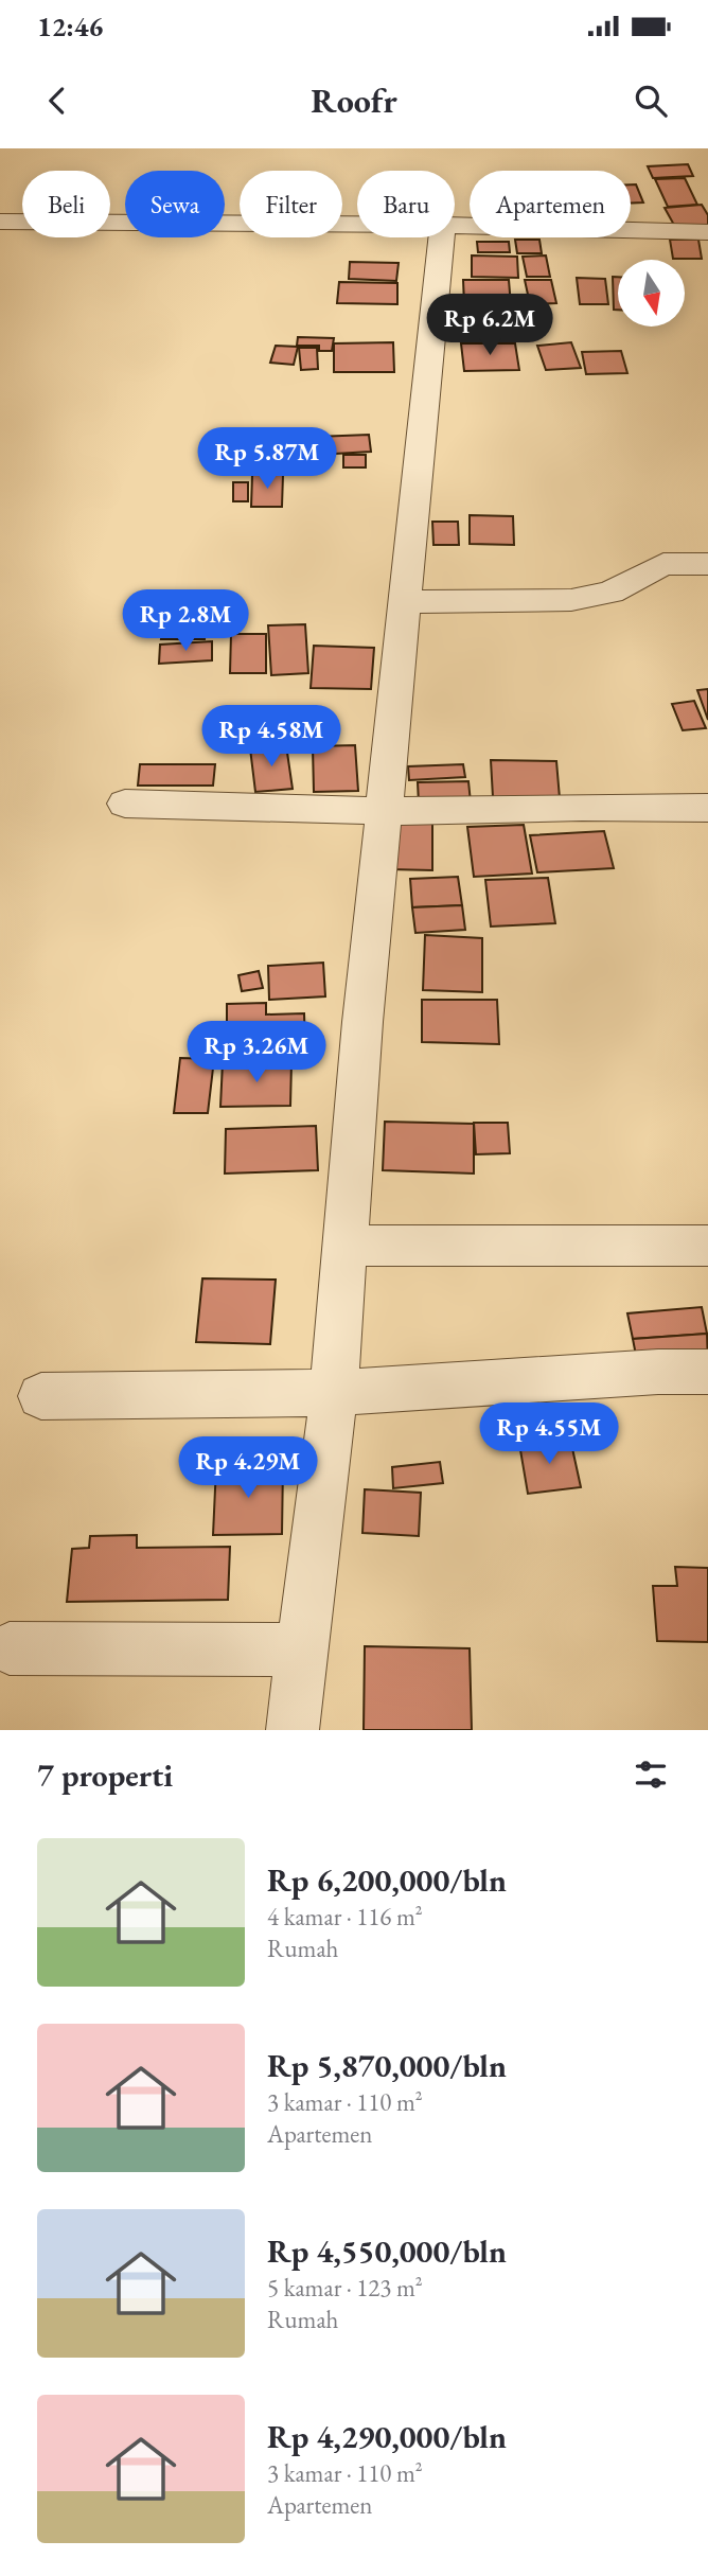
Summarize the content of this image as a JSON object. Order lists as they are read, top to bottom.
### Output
{
  "north": "bottom",
  "page": {
    "status": "12:46",
    "header": "Roofr",
    "chip": [
      "Beli",
      "Sewa",
      "Filter",
      "Baru",
      "Apartemen"
    ],
    "price": [
      "Rp 6.2M",
      "Rp 5.87M",
      "Rp 2.8M",
      "Rp 4.58M",
      "Rp 3.26M",
      "Rp 4.55M",
      "Rp 4.29M"
    ],
    "heading": "7 properti",
    "list": [
      {
        "name": "Rp 6,200,000/bln",
        "note": "4 kamar · 116 m² · Rumah"
      },
      {
        "name": "Rp 5,870,000/bln",
        "note": "3 kamar · 110 m² · Apartemen"
      },
      {
        "name": "Rp 4,550,000/bln",
        "note": "5 kamar · 123 m² · Rumah"
      },
      {
        "name": "Rp 4,290,000/bln",
        "note": "3 kamar · 110 m² · Apartemen"
      }
    ]
  }
}
